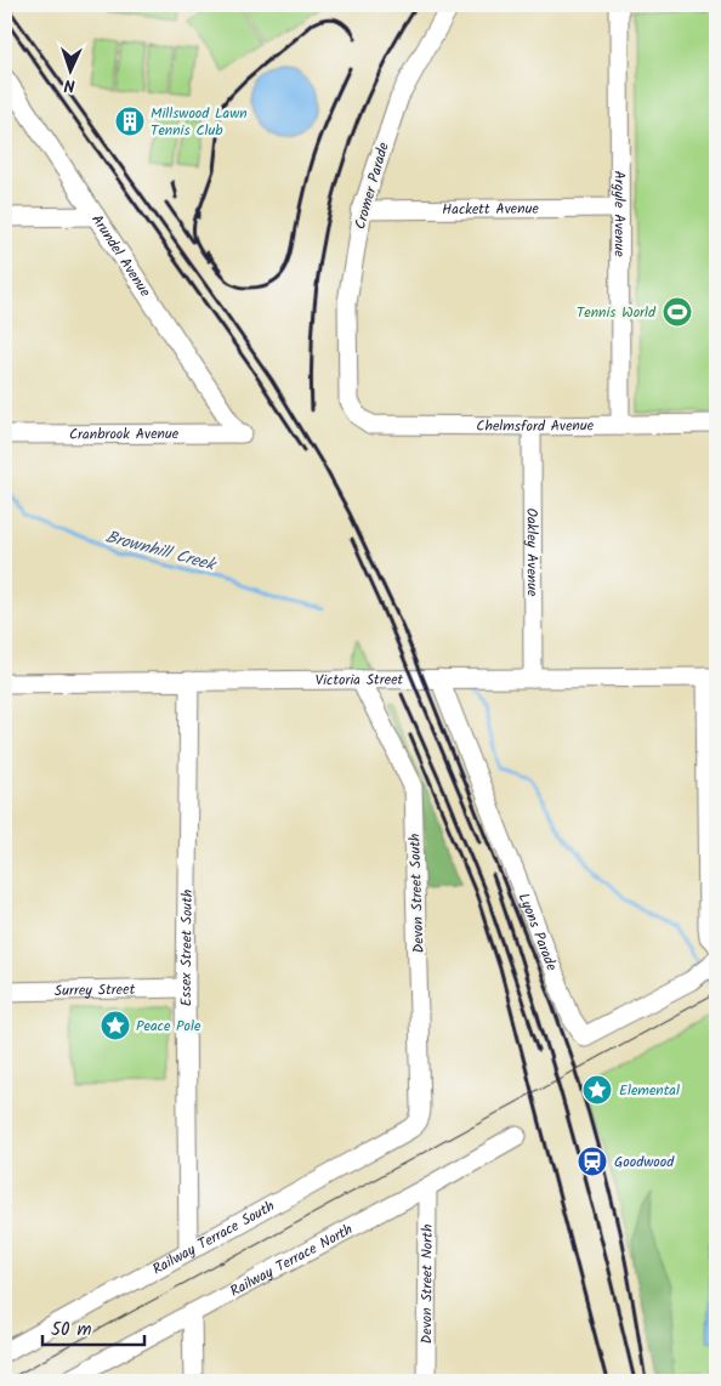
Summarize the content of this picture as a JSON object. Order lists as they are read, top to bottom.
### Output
{
  "streets": {
    "street": [
      "Cromer Parade",
      "Hackett Avenue",
      "Argyle Avenue",
      "Arundel Avenue",
      "Chelmsford Avenue",
      "Cranbrook Avenue",
      "Oakley Avenue",
      "Victoria Street",
      "Devon Street South",
      "Lyons Parade",
      "Essex Street South",
      "Surrey Street",
      "Railway Terrace South",
      "Railway Terrace North",
      "Devon Street North"
    ]
  },
  "crossings": [
    ["Cromer Parade", "Hackett Avenue"],
    ["Cromer Parade", "Chelmsford Avenue"],
    ["Hackett Avenue", "Argyle Avenue"],
    ["Argyle Avenue", "Chelmsford Avenue"],
    ["Arundel Avenue", "Cranbrook Avenue"],
    ["Chelmsford Avenue", "Oakley Avenue"],
    ["Oakley Avenue", "Victoria Street"],
    ["Victoria Street", "Devon Street South"],
    ["Victoria Street", "Lyons Parade"],
    ["Victoria Street", "Essex Street South"],
    ["Devon Street South", "Railway Terrace South"],
    ["Essex Street South", "Surrey Street"],
    ["Essex Street South", "Railway Terrace South"],
    ["Railway Terrace North", "Devon Street North"]
  ],
  "water": ["Brownhill Creek"],
  "places": {
    "building": ["Millswood Lawn Tennis Club"],
    "sports": ["Tennis World"],
    "place": ["Peace Pole", "Elemental"],
    "station": ["Goodwood"]
  },
  "scale_bar": "50 m",
  "north": "bottom"
}
